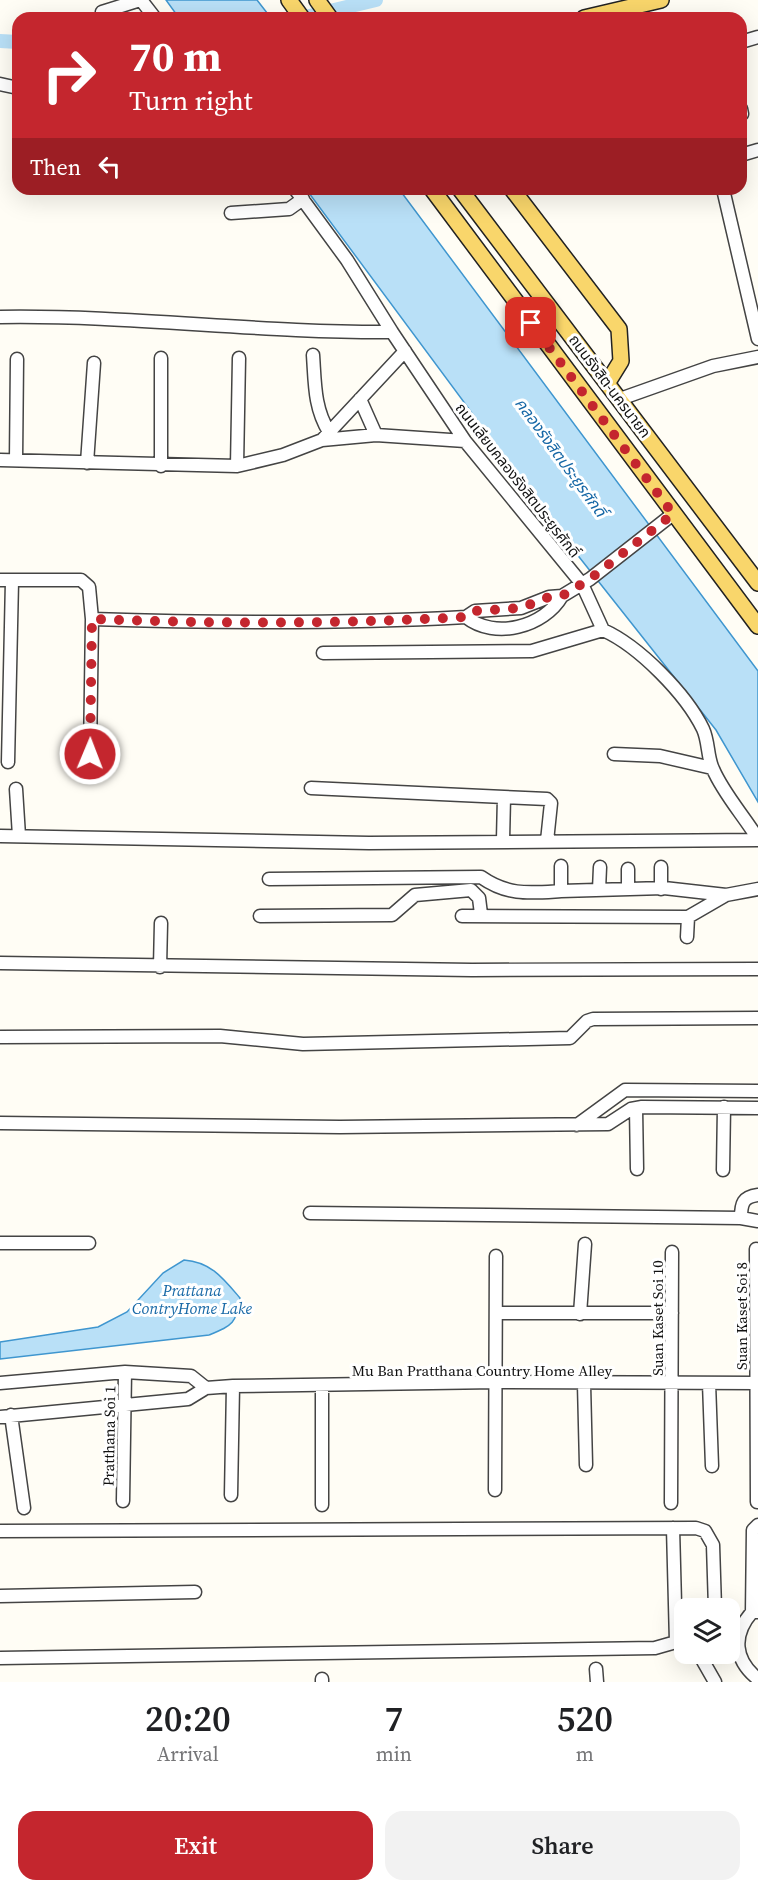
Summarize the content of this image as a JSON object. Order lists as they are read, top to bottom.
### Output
{
  "streets": {
    "main road": ["ถนนรังสิต-นครนายก"],
    "street": [
      "ถนนเลียบคลองรังสิตประยูรศักดิ์",
      "Suan Kaset Soi 8",
      "Suan Kaset Soi 10",
      "Mu Ban Pratthana Country Home Alley",
      "Pratthana Soi 1"
    ]
  },
  "crossings": [
    ["Suan Kaset Soi 8", "Mu Ban Pratthana Country Home Alley"],
    ["Suan Kaset Soi 10", "Mu Ban Pratthana Country Home Alley"],
    ["Mu Ban Pratthana Country Home Alley", "Pratthana Soi 1"]
  ],
  "water": ["คลองรังสิตประยูรศักดิ์", "Prattana ContryHome Lake"],
  "page": {
    "turn": ["70 m", "Turn right"],
    "then": "Then",
    "eta": [
      "20:20",
      "Arrival",
      "7",
      "min",
      "520",
      "m"
    ],
    "buttons": ["Exit", "Share"]
  }
}
